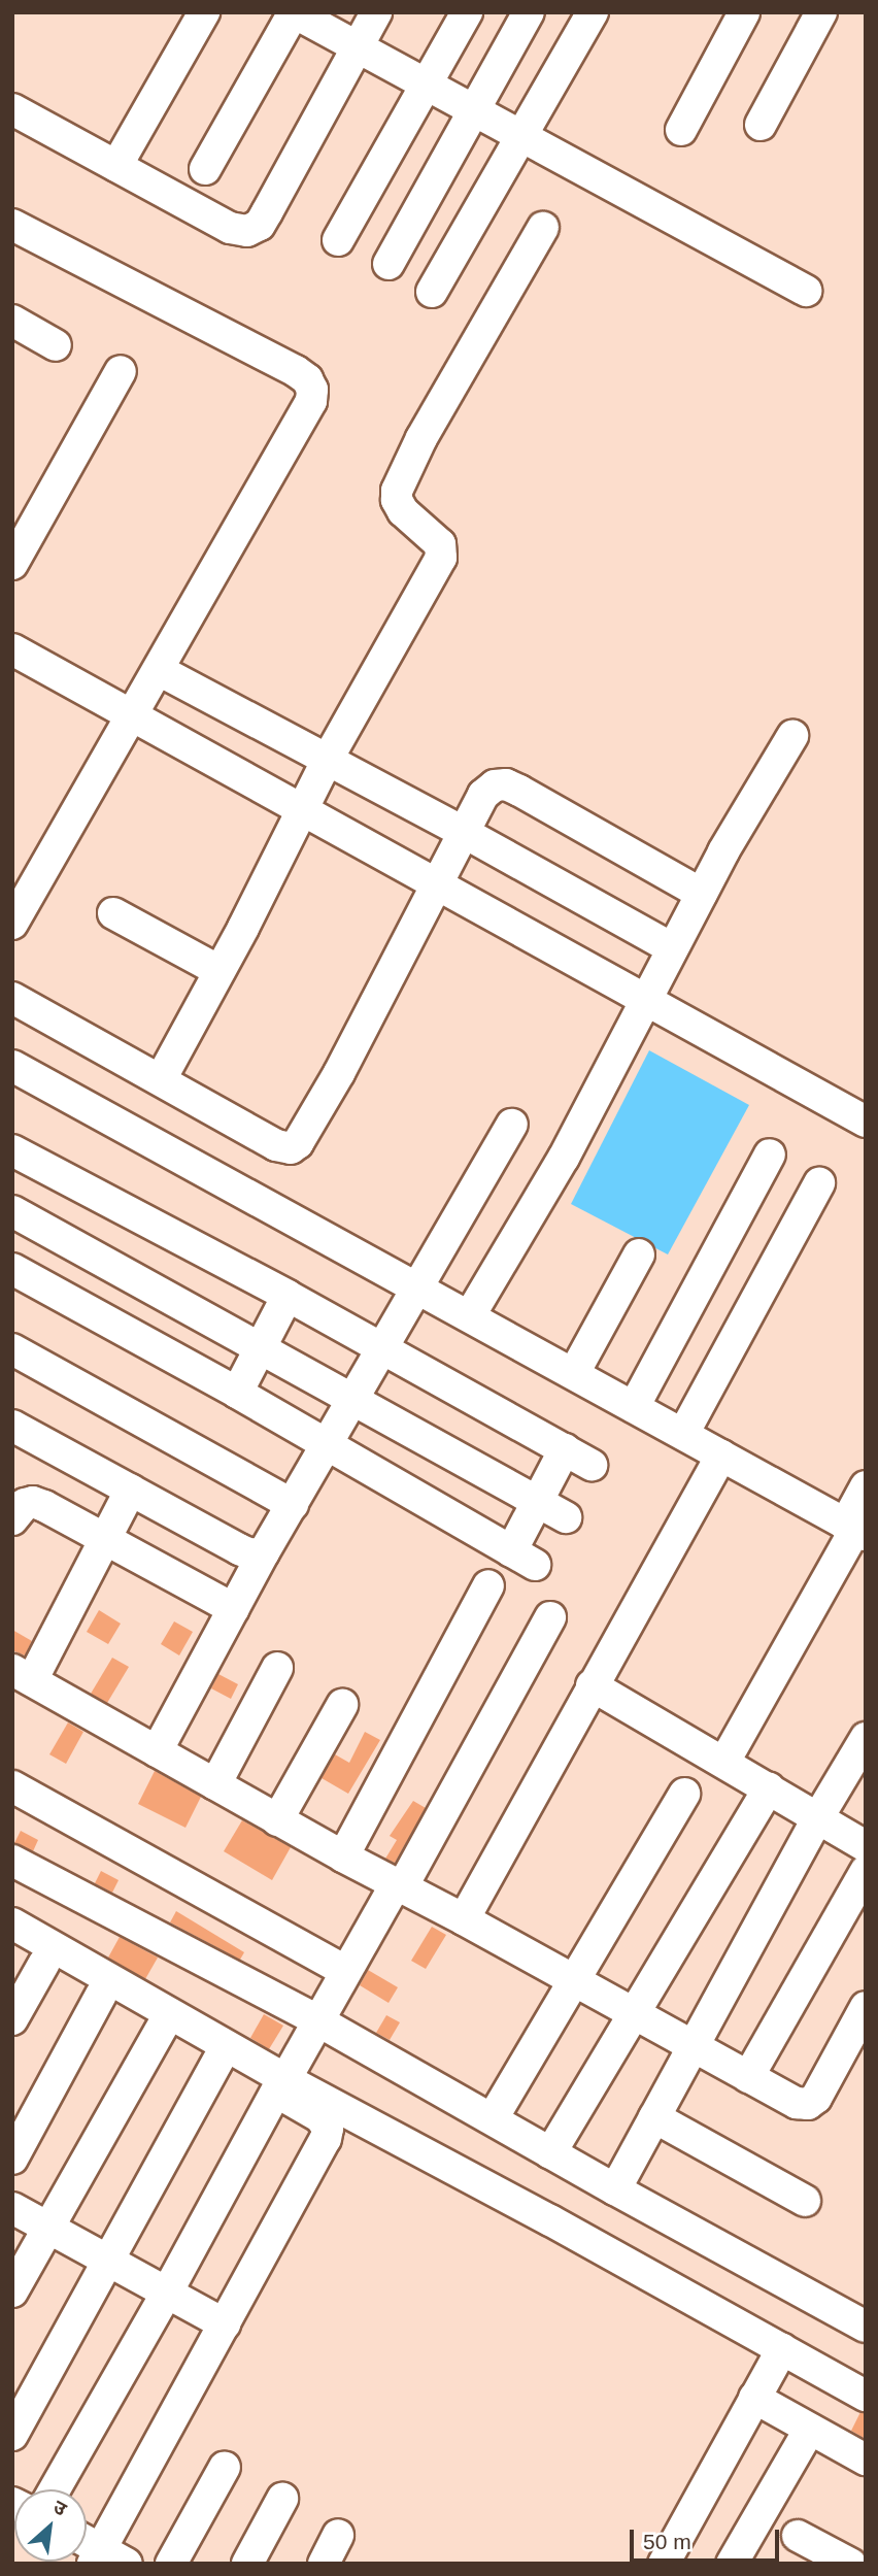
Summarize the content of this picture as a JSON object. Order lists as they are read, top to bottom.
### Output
{
  "scale_bar": "50 m",
  "north": "top right"
}
